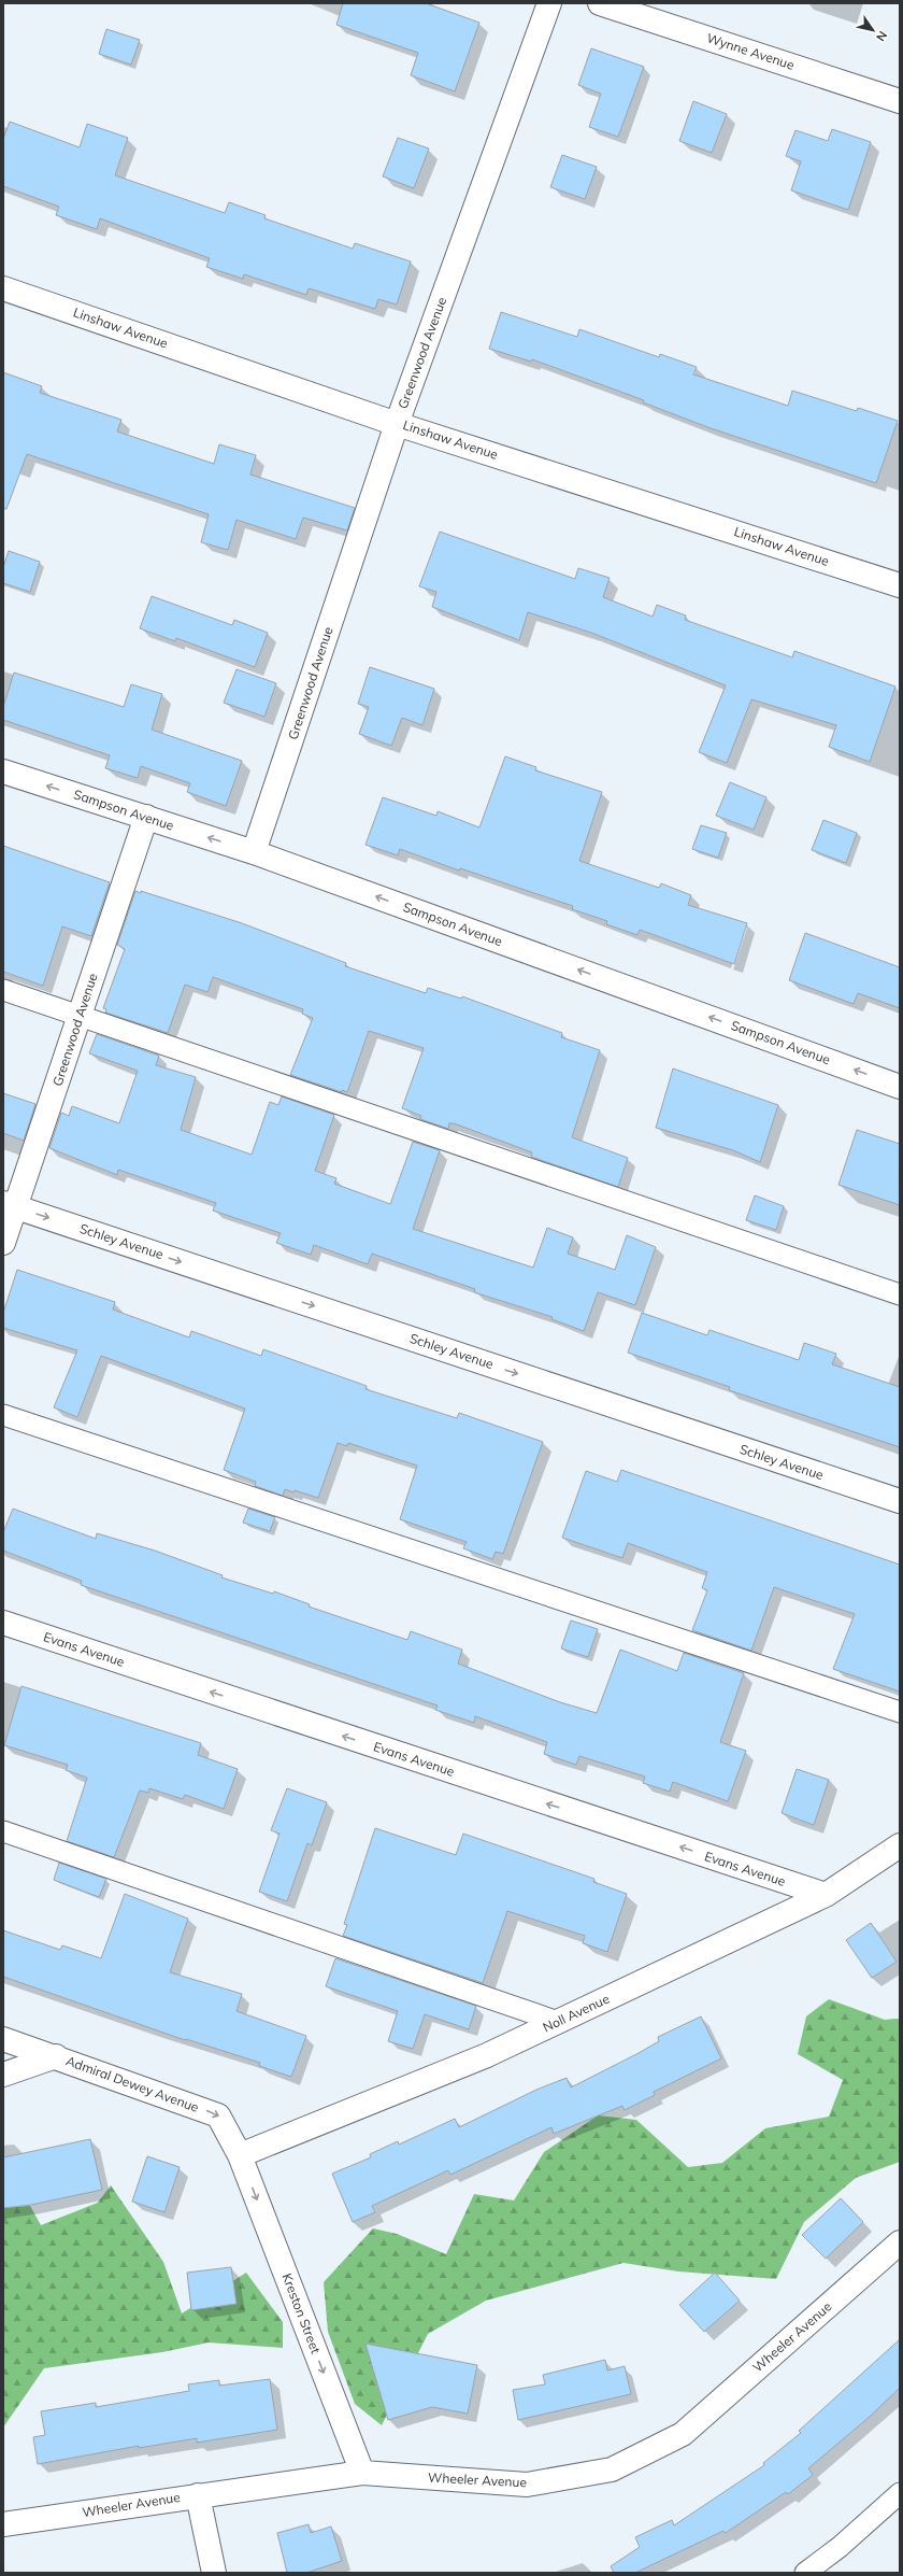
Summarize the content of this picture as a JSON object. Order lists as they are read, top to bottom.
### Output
{
  "streets": {
    "street": [
      "Wynne Avenue",
      "Linshaw Avenue",
      "Greenwood Avenue",
      "Sampson Avenue",
      "Schley Avenue",
      "Evans Avenue",
      "Noll Avenue",
      "Admiral Dewey Avenue",
      "Kreston Street",
      "Wheeler Avenue"
    ]
  },
  "crossings": [
    ["Linshaw Avenue", "Greenwood Avenue"],
    ["Greenwood Avenue", "Sampson Avenue"],
    ["Greenwood Avenue", "Schley Avenue"],
    ["Evans Avenue", "Noll Avenue"],
    ["Noll Avenue", "Admiral Dewey Avenue"],
    ["Noll Avenue", "Kreston Street"],
    ["Admiral Dewey Avenue", "Kreston Street"],
    ["Kreston Street", "Wheeler Avenue"]
  ],
  "one_way": [
    "Sampson Avenue",
    "Schley Avenue",
    "Evans Avenue",
    "Admiral Dewey Avenue",
    "Kreston Street"
  ],
  "north": "bottom right"
}
